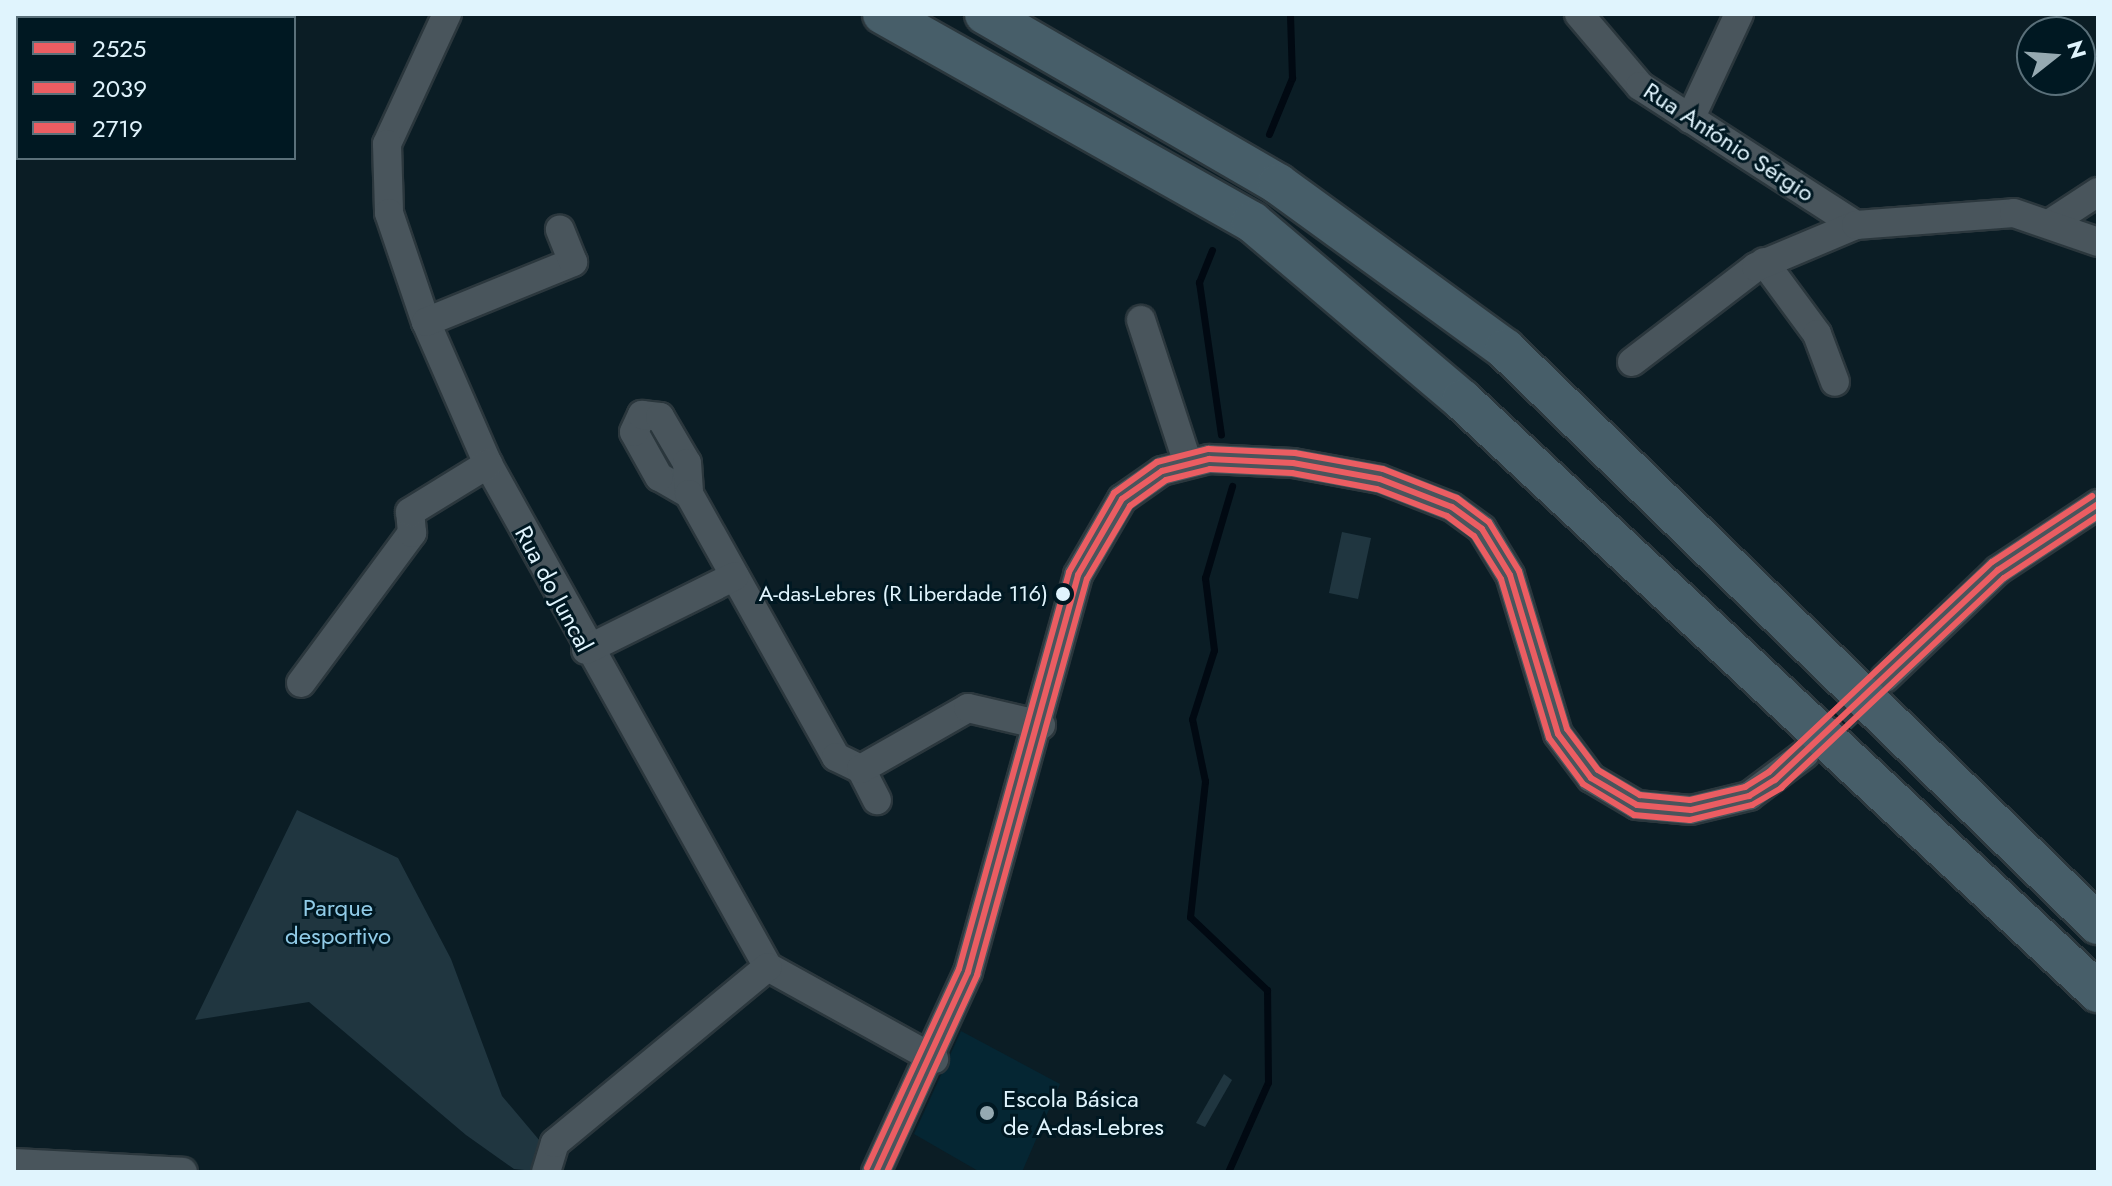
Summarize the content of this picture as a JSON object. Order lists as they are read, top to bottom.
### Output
{
  "streets": {
    "street": ["Rua António Sérgio", "Rua do Juncal"]
  },
  "parks": ["Parque desportivo"],
  "places": ["A-das-Lebres (R Liberdade 116)", "Escola Básica de A-das-Lebres"],
  "lines": ["transit line 2719", "transit line 2525", "transit line 2039"],
  "legend": ["2525", "2039", "2719"],
  "north": "right"
}
